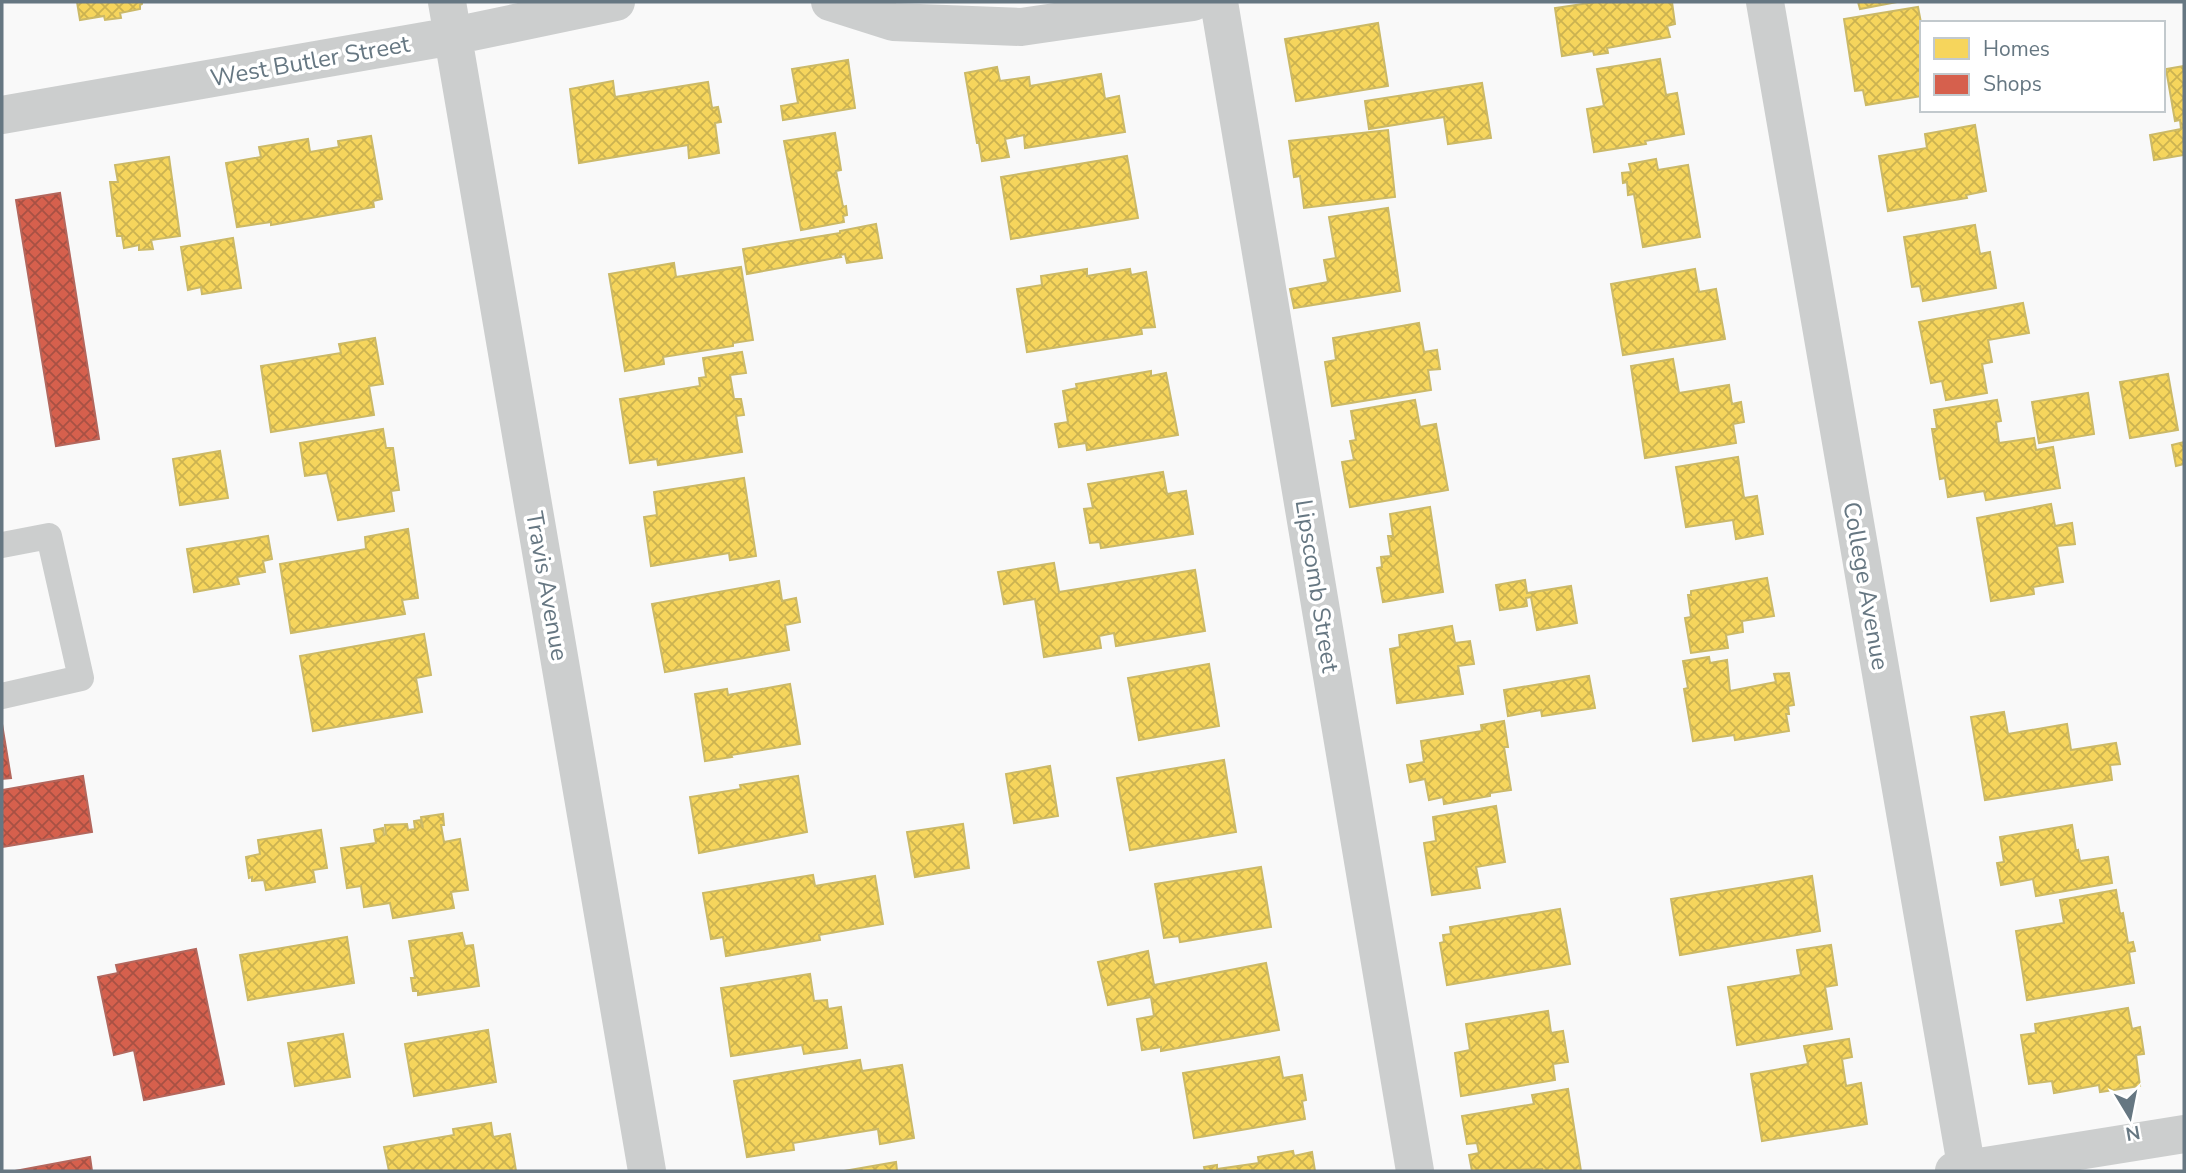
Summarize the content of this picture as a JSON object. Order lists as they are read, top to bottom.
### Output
{
  "streets": {
    "street": [
      "West Butler Street",
      "Travis Avenue",
      "Lipscomb Street",
      "College Avenue"
    ]
  },
  "crossings": [
    ["West Butler Street", "Travis Avenue"]
  ],
  "legend": ["Homes", "Shops"],
  "north": "bottom"
}
